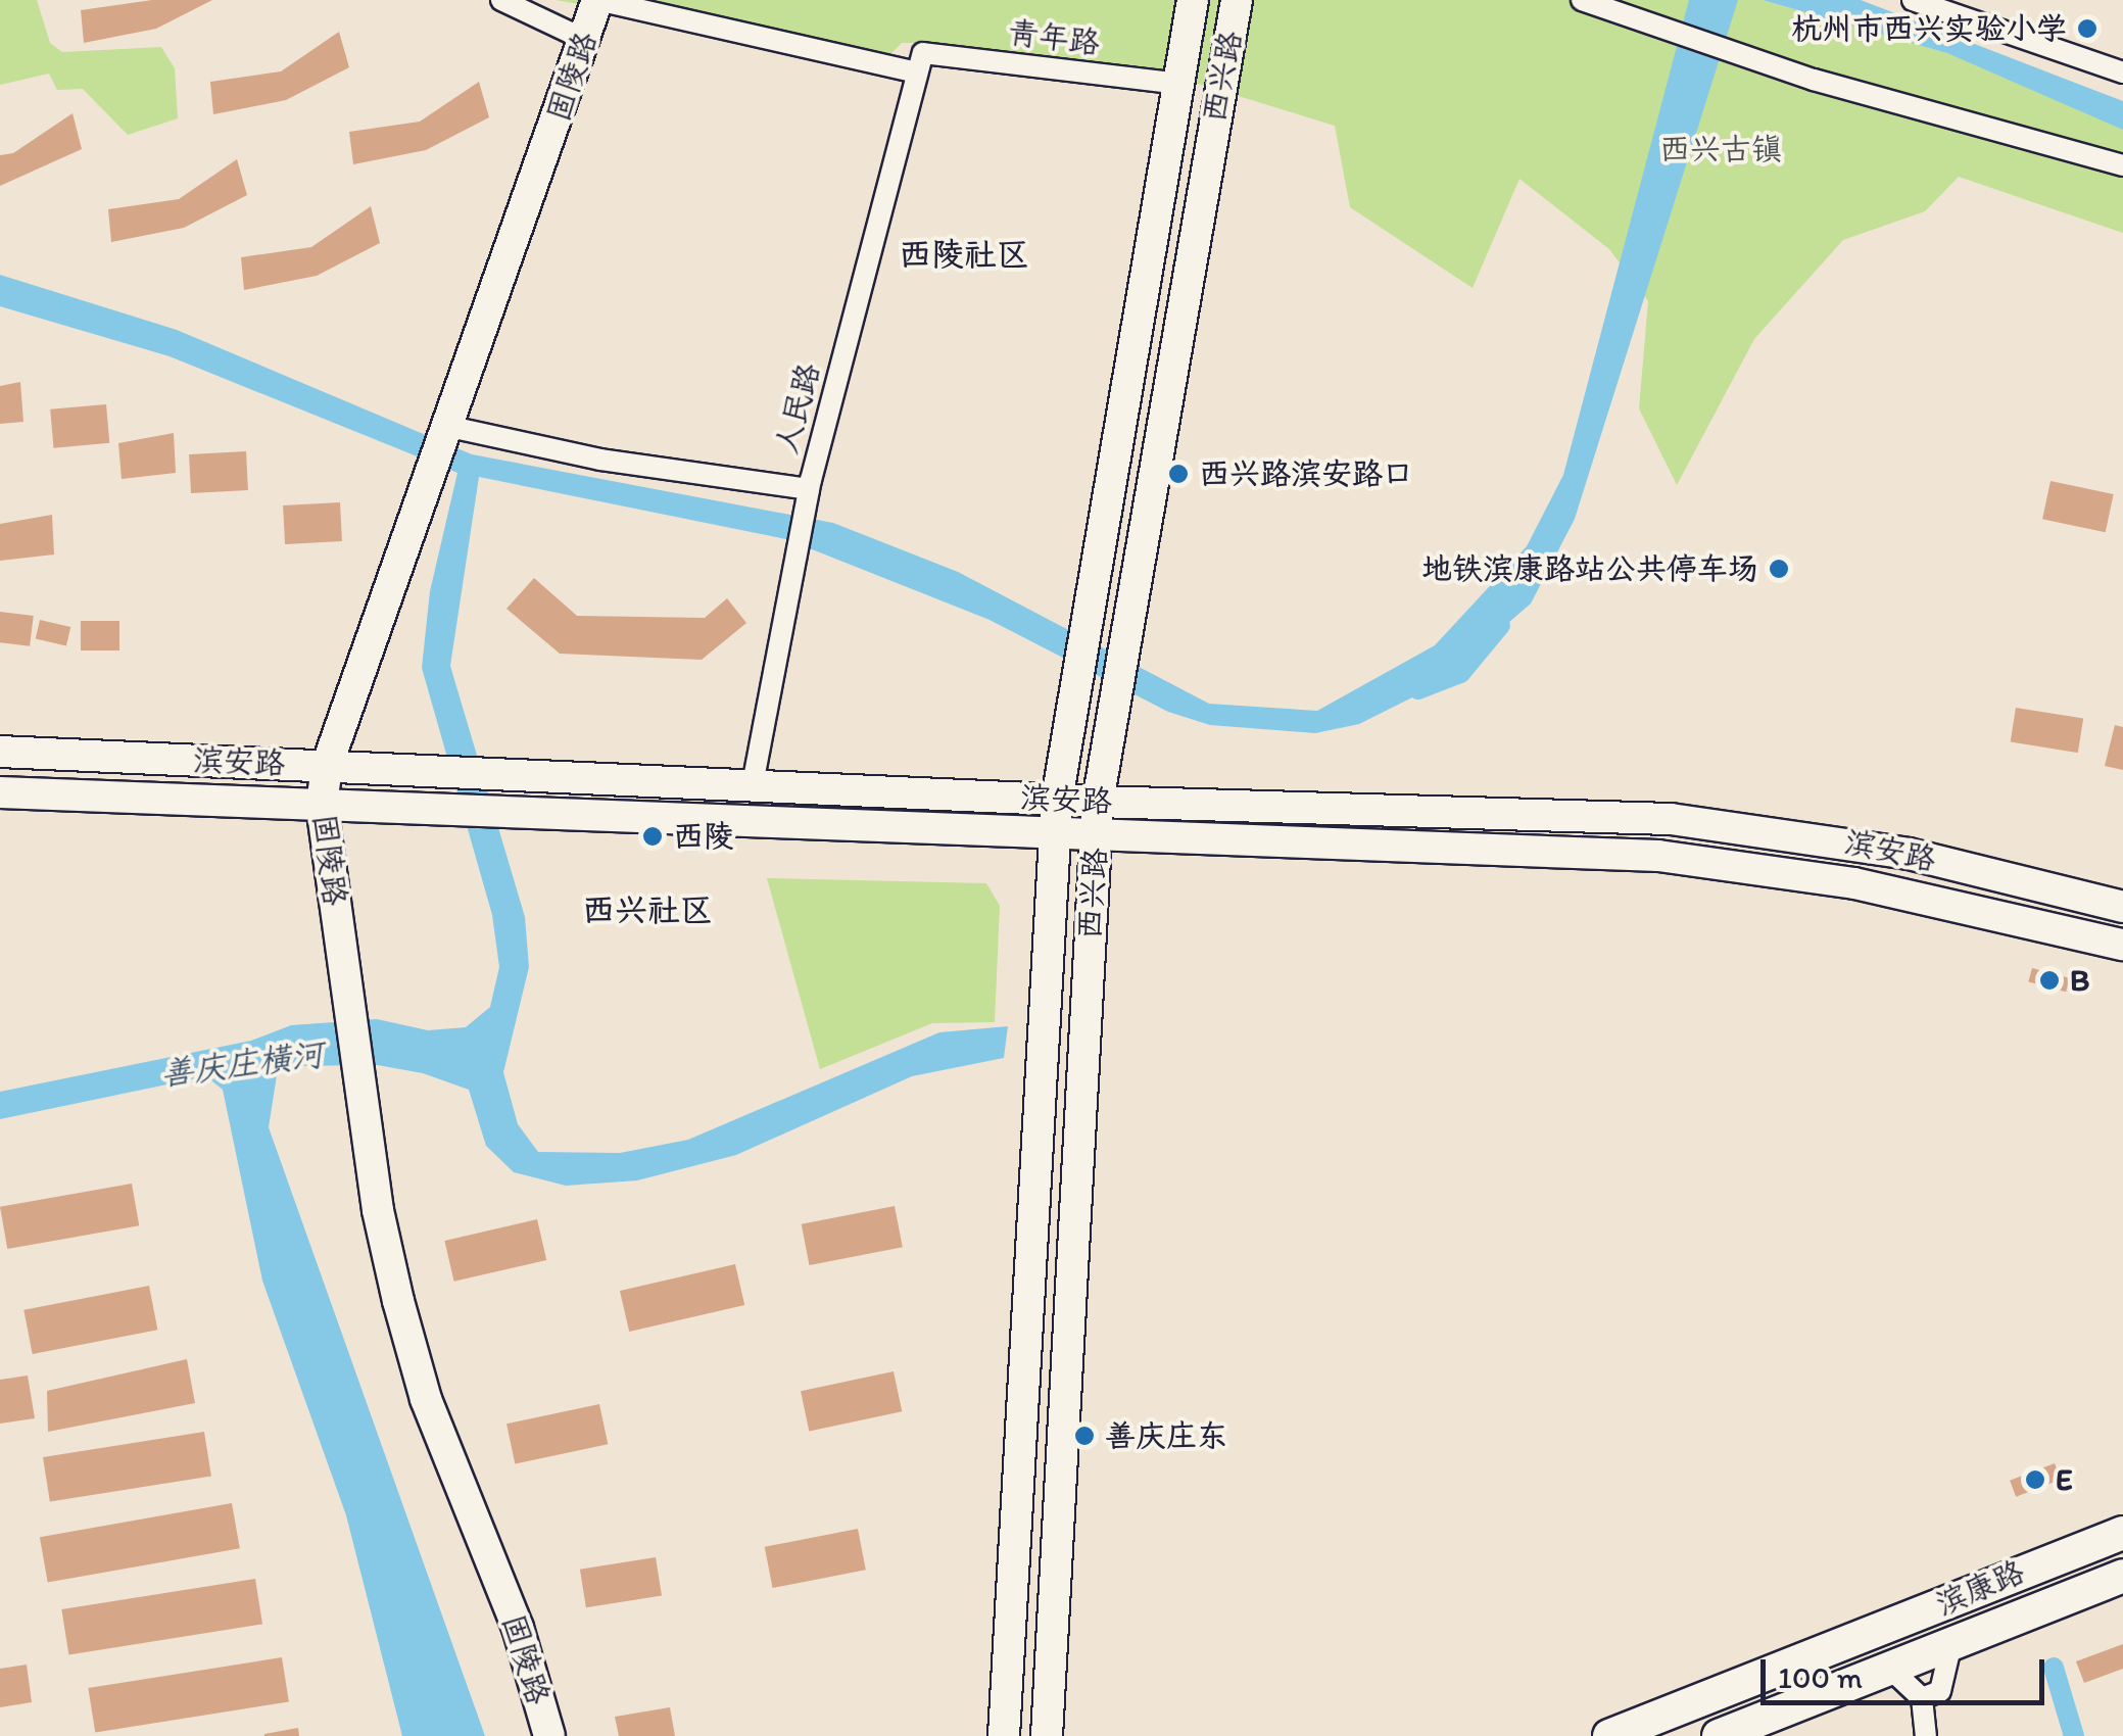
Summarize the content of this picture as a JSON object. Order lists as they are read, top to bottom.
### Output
{
  "streets": {
    "main road": [
      "固陵路",
      "西兴路",
      "滨安路",
      "滨康路"
    ],
    "street": ["青年路", "人民路"]
  },
  "crossings": [
    ["青年路", "固陵路"],
    ["青年路", "西兴路"],
    ["青年路", "人民路"],
    ["固陵路", "滨安路"],
    ["西兴路", "滨安路"],
    ["人民路", "滨安路"]
  ],
  "districts": ["西陵社区", "西兴社区"],
  "water": ["善庆庄横河"],
  "parks": ["西兴古镇"],
  "places": [
    "杭州市西兴实验小学",
    "西兴路滨安路口",
    "地铁滨康路站公共停车场",
    "西陵",
    "B",
    "善庆庄东",
    "E"
  ],
  "scale_bar": "100 m"
}
